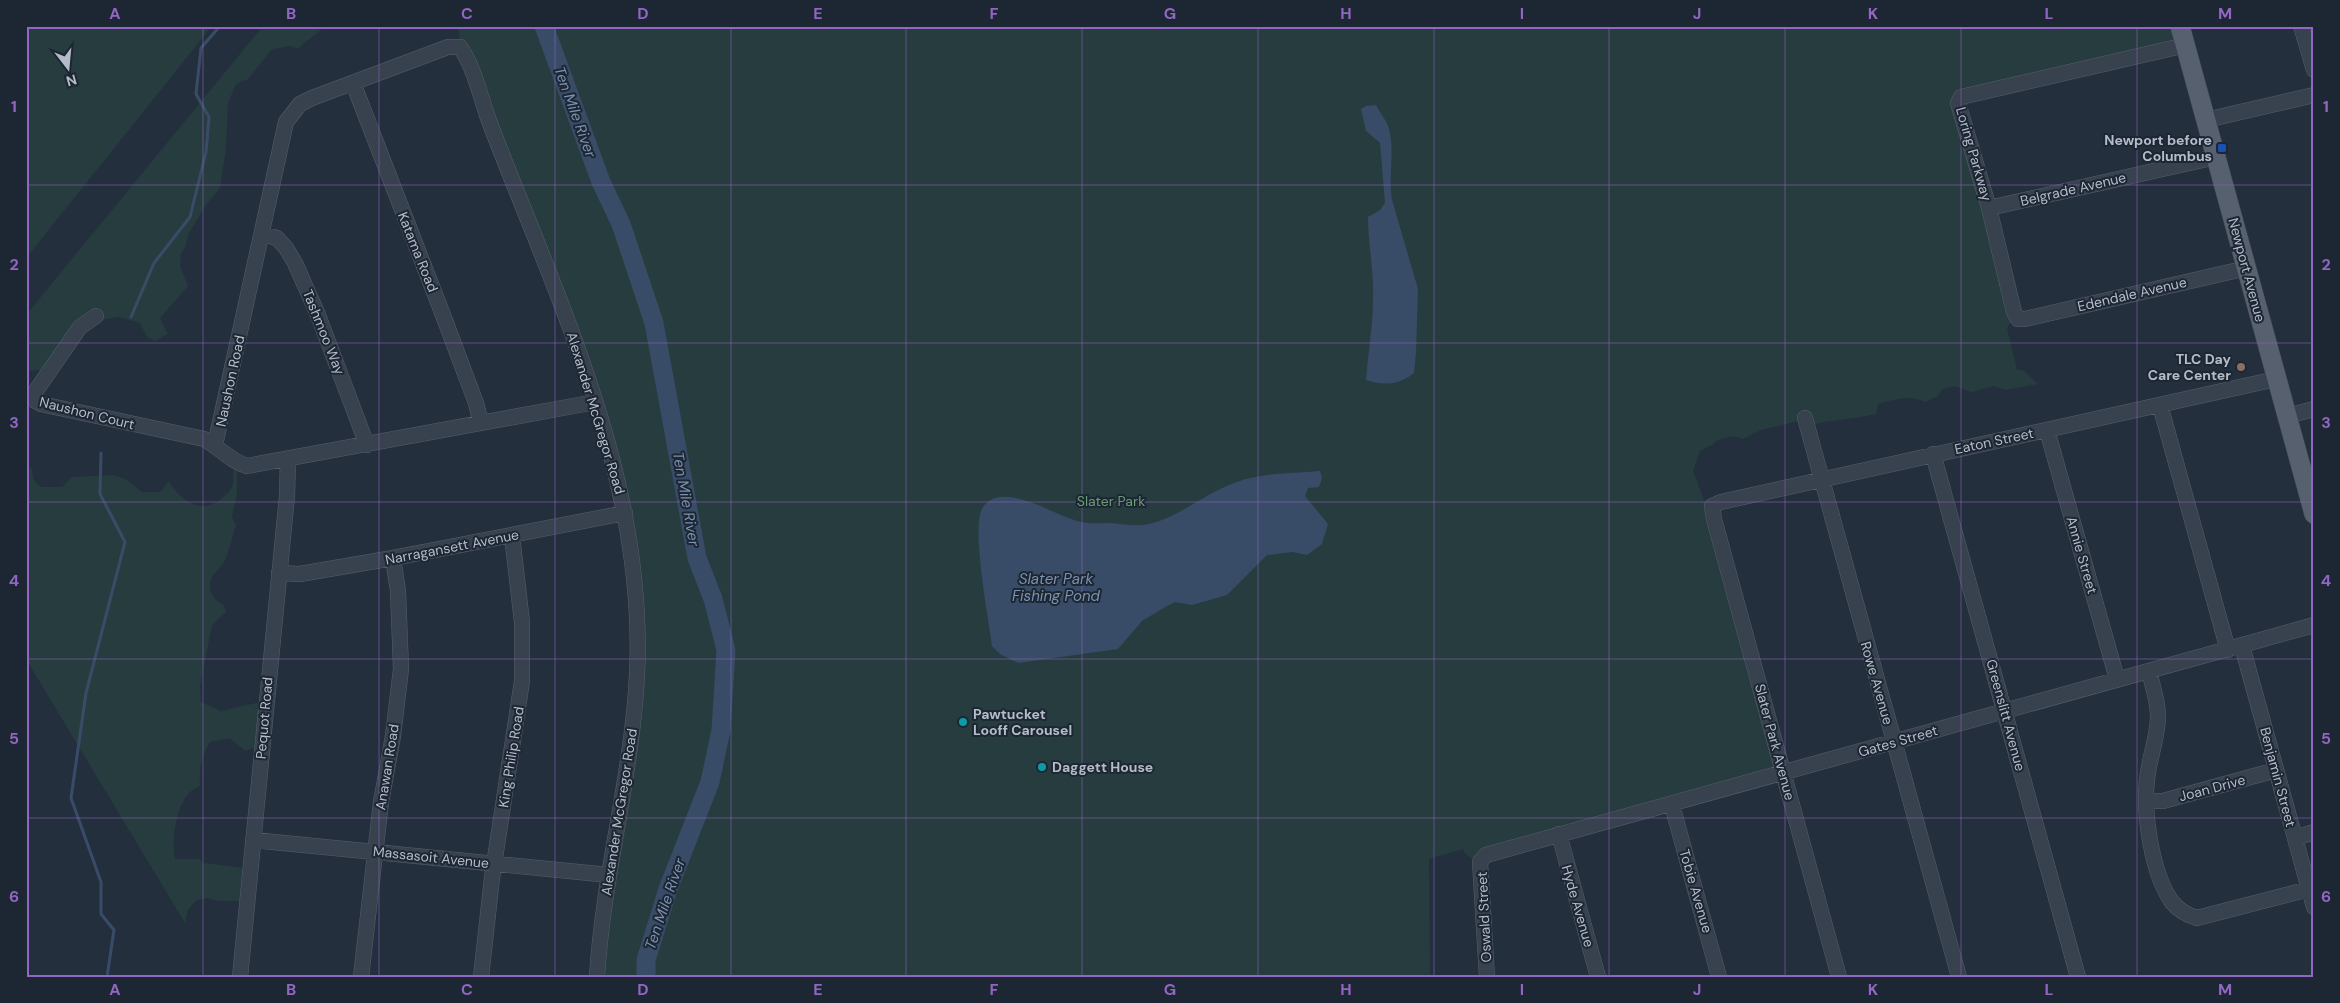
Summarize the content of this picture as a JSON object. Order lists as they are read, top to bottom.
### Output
{
  "streets": {
    "main road": ["Newport Avenue"],
    "street": [
      "Loring Parkway",
      "Belgrade Avenue",
      "Katama Road",
      "Edendale Avenue",
      "Tashmoo Way",
      "Naushon Road",
      "Naushon Court",
      "Alexander McGregor Road",
      "Eaton Street",
      "Narragansett Avenue",
      "Annie Street",
      "Rowe Avenue",
      "Greenslitt Avenue",
      "Pequot Road",
      "Gates Street",
      "Slater Park Avenue",
      "King Philip Road",
      "Anawan Road",
      "Benjamin Street",
      "Joan Drive",
      "Massasoit Avenue",
      "Tobie Avenue",
      "Hyde Avenue",
      "Oswald Street"
    ]
  },
  "crossings": [
    ["Loring Parkway", "Belgrade Avenue"],
    ["Loring Parkway", "Newport Avenue"],
    ["Loring Parkway", "Edendale Avenue"],
    ["Belgrade Avenue", "Newport Avenue"],
    ["Katama Road", "Naushon Road"],
    ["Newport Avenue", "Edendale Avenue"],
    ["Newport Avenue", "Eaton Street"],
    ["Tashmoo Way", "Naushon Road"],
    ["Naushon Road", "Naushon Court"],
    ["Naushon Road", "Alexander McGregor Road"],
    ["Naushon Road", "Pequot Road"],
    ["Alexander McGregor Road", "Narragansett Avenue"],
    ["Alexander McGregor Road", "Massasoit Avenue"],
    ["Eaton Street", "Annie Street"],
    ["Eaton Street", "Rowe Avenue"],
    ["Eaton Street", "Greenslitt Avenue"],
    ["Eaton Street", "Slater Park Avenue"],
    ["Eaton Street", "Benjamin Street"],
    ["Narragansett Avenue", "Pequot Road"],
    ["Narragansett Avenue", "King Philip Road"],
    ["Narragansett Avenue", "Anawan Road"],
    ["Annie Street", "Gates Street"],
    ["Rowe Avenue", "Gates Street"],
    ["Greenslitt Avenue", "Gates Street"],
    ["Pequot Road", "Massasoit Avenue"],
    ["Gates Street", "Slater Park Avenue"],
    ["Gates Street", "Benjamin Street"],
    ["Gates Street", "Tobie Avenue"],
    ["Gates Street", "Hyde Avenue"],
    ["Gates Street", "Oswald Street"],
    ["King Philip Road", "Massasoit Avenue"],
    ["Anawan Road", "Massasoit Avenue"],
    ["Benjamin Street", "Joan Drive"]
  ],
  "water": ["Ten Mile River", "Slater Park Fishing Pond"],
  "parks": ["Slater Park"],
  "places": {
    "transit": ["Newport before Columbus"],
    "other": ["TLC Day Care Center", "Pawtucket Looff Carousel", "Daggett House"]
  },
  "north": "bottom",
  "grid": {
    "columns": [
      "A",
      "B",
      "C",
      "D",
      "E",
      "F",
      "G",
      "H",
      "I",
      "J",
      "K",
      "L",
      "M"
    ],
    "rows": [
      "1",
      "2",
      "3",
      "4",
      "5",
      "6"
    ]
  }
}
